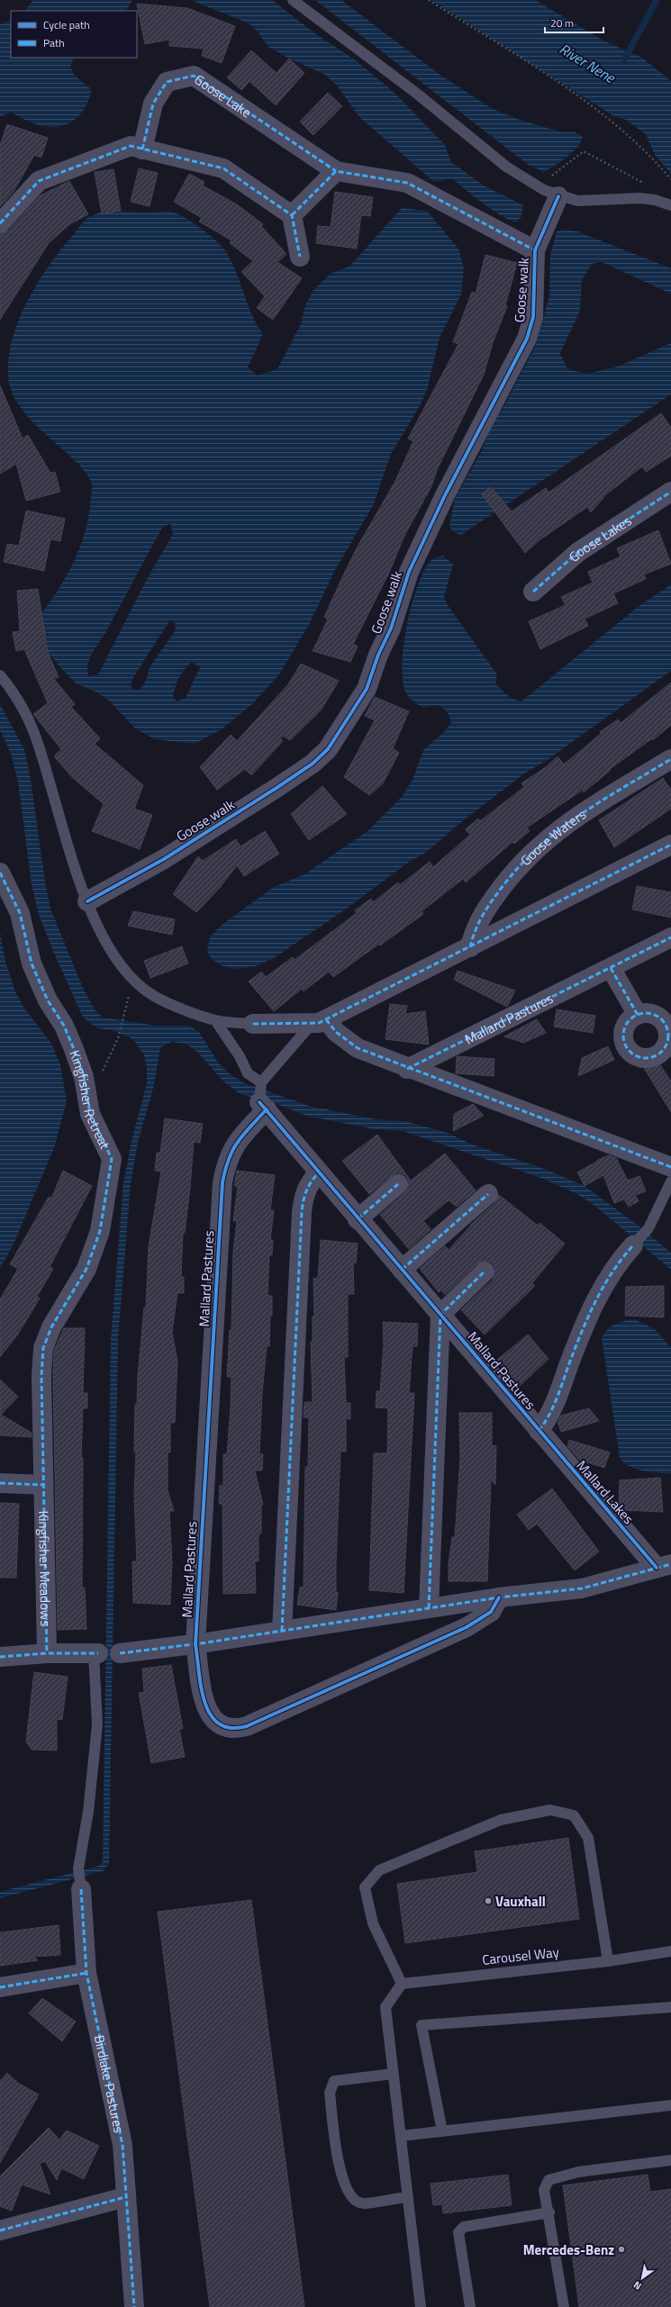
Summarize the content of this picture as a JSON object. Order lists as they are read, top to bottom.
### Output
{
  "streets": {
    "street": [
      "Goose Lake",
      "Goose walk",
      "Goose Lakes",
      "Goose Waters",
      "Mallard Pastures",
      "Kingfisher Retreat",
      "Mallard Lakes",
      "Kingfisher Meadows",
      "Birdlake Pastures"
    ],
    "lane": ["Carousel Way"]
  },
  "crossings": [
    ["Goose Lake", "Goose walk"],
    ["Mallard Pastures", "Mallard Lakes"],
    ["Kingfisher Retreat", "Kingfisher Meadows"]
  ],
  "water": ["River Nene"],
  "places": ["Vauxhall", "Mercedes-Benz"],
  "legend": ["Cycle path", "Path"],
  "scale_bar": "20 m",
  "north": "bottom left"
}
